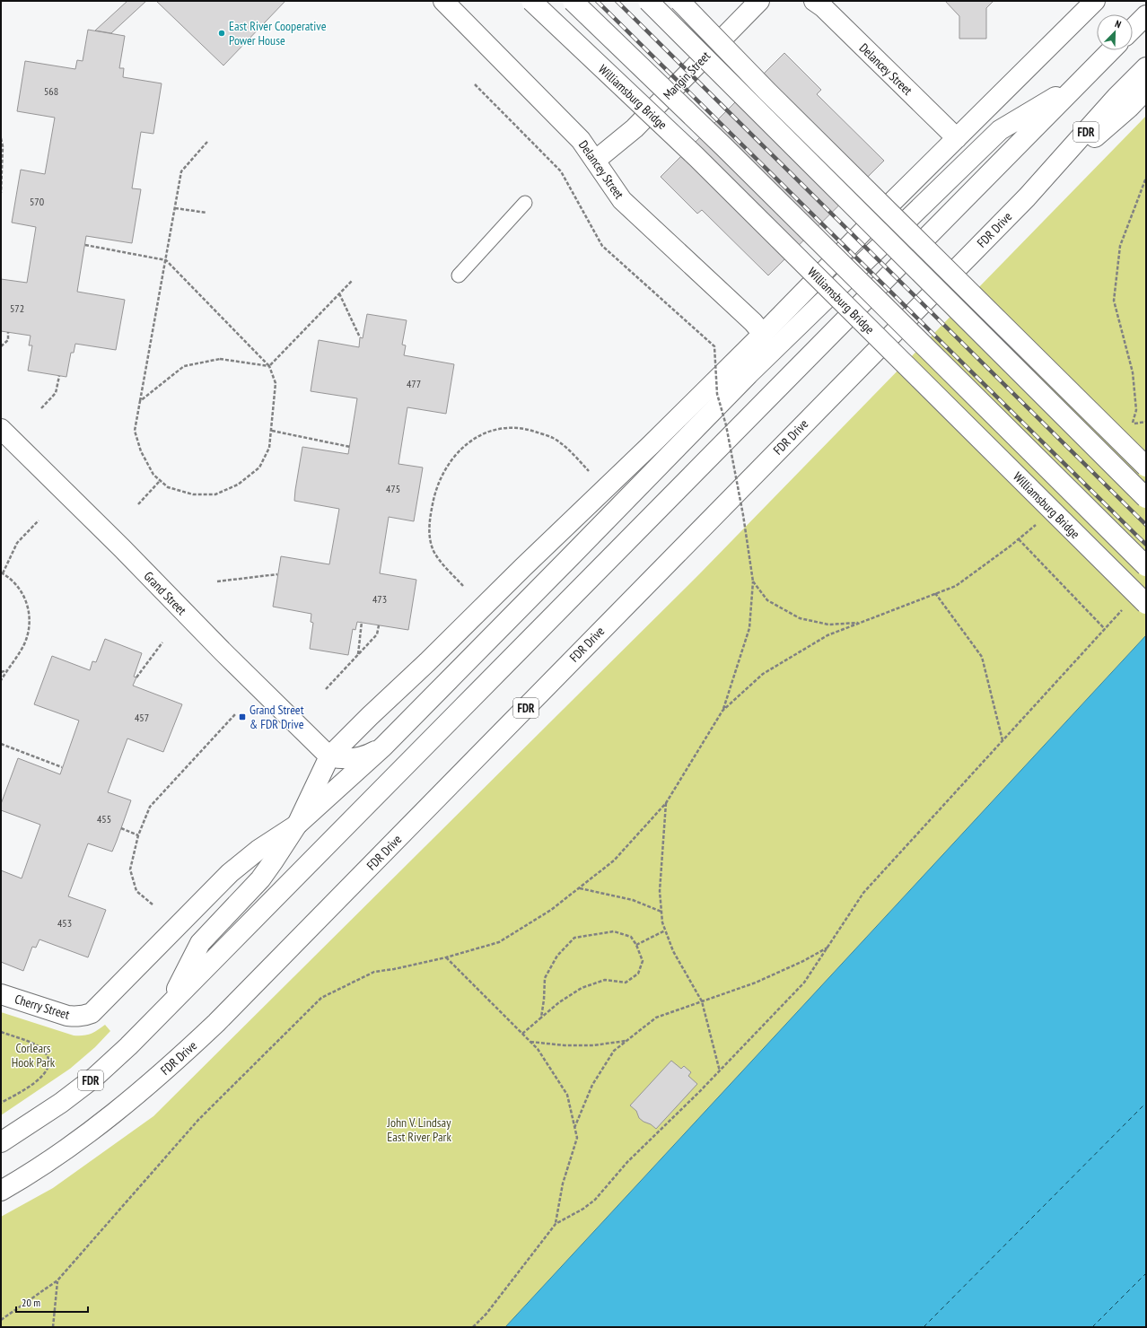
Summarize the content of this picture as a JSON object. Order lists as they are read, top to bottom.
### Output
{
  "streets": {
    "main road": [
      "Delancey Street",
      "Mangin Street",
      "Williamsburg Bridge",
      "FDR",
      "FDR Drive",
      "Grand Street",
      "Cherry Street"
    ]
  },
  "crossings": [
    ["Delancey Street", "Mangin Street"]
  ],
  "parks": ["Corlears Hook Park", "John V. Lindsay East River Park"],
  "places": {
    "other": ["East River Cooperative Power House"],
    "transit": ["Grand Street & FDR Drive"]
  },
  "house_numbers": [
    "568",
    "570",
    "572",
    "477",
    "475",
    "473",
    "457",
    "455",
    "453"
  ],
  "scale_bar": "20 m",
  "north": "top right"
}
